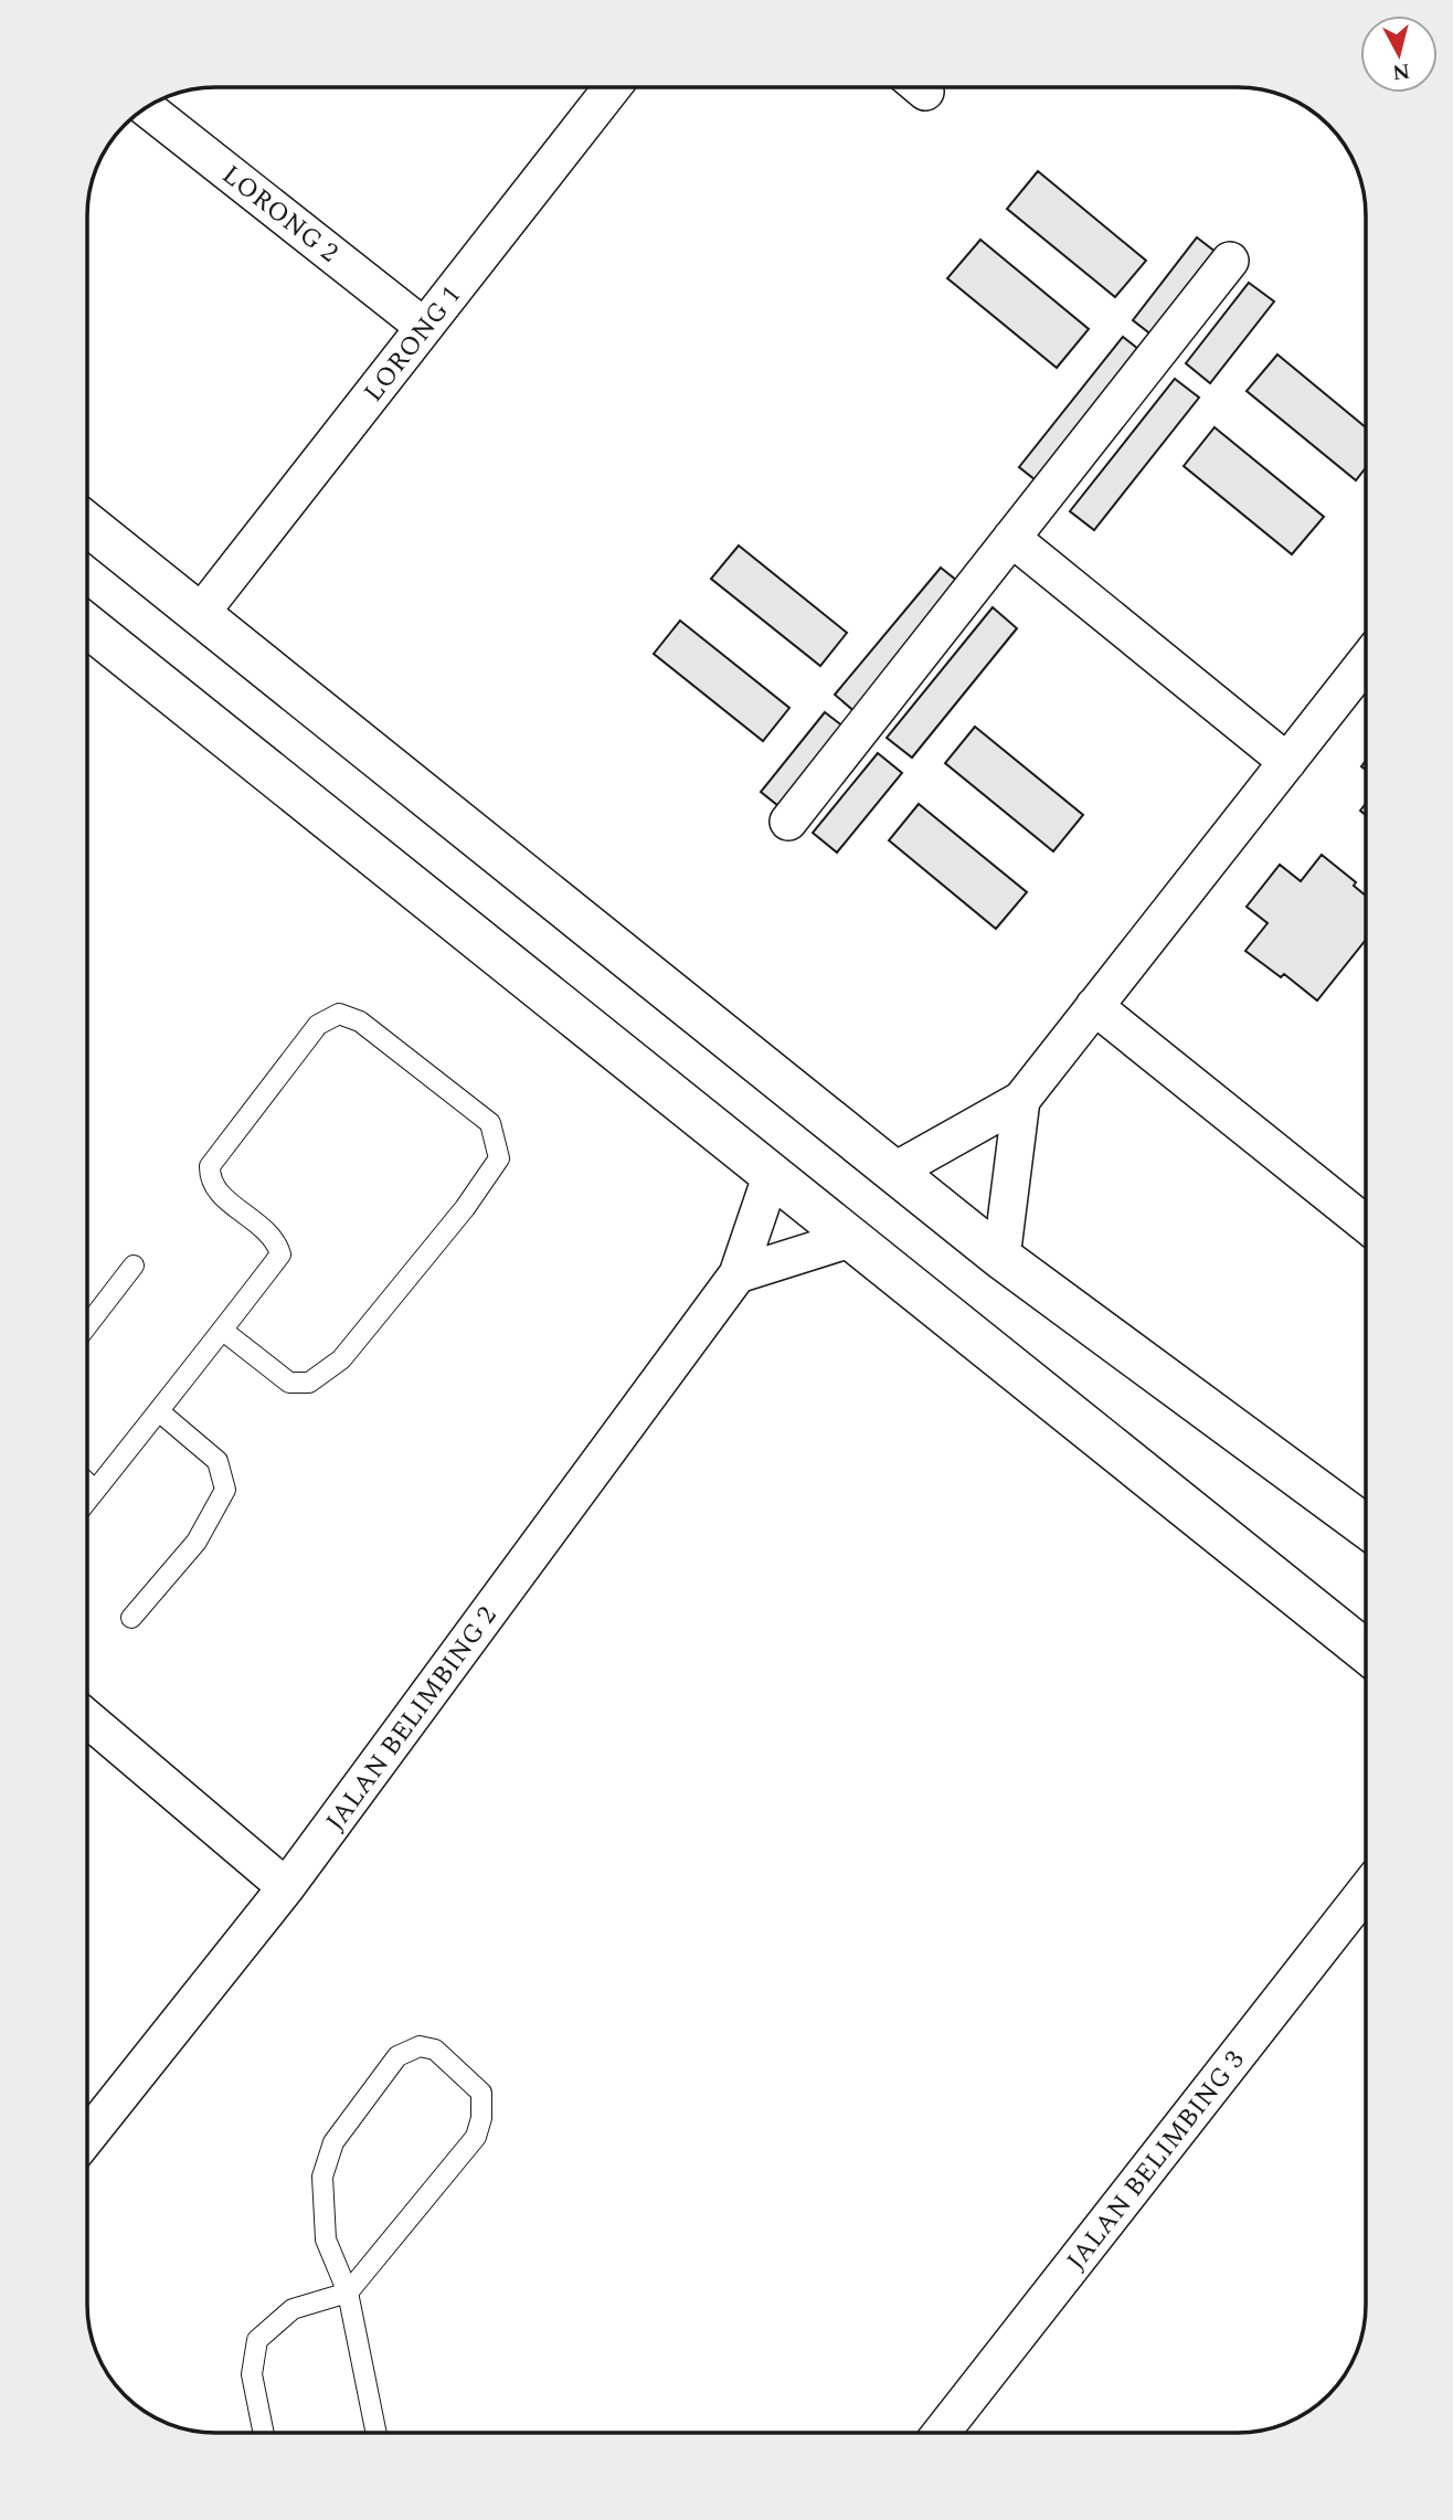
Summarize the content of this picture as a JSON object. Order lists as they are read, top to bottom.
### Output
{
  "streets": {
    "street": [
      "LORONG 2",
      "LORONG 1",
      "JALAN BELIMBING 2",
      "JALAN BELIMBING 3"
    ]
  },
  "crossings": [
    ["LORONG 2", "LORONG 1"]
  ],
  "north": "bottom"
}
